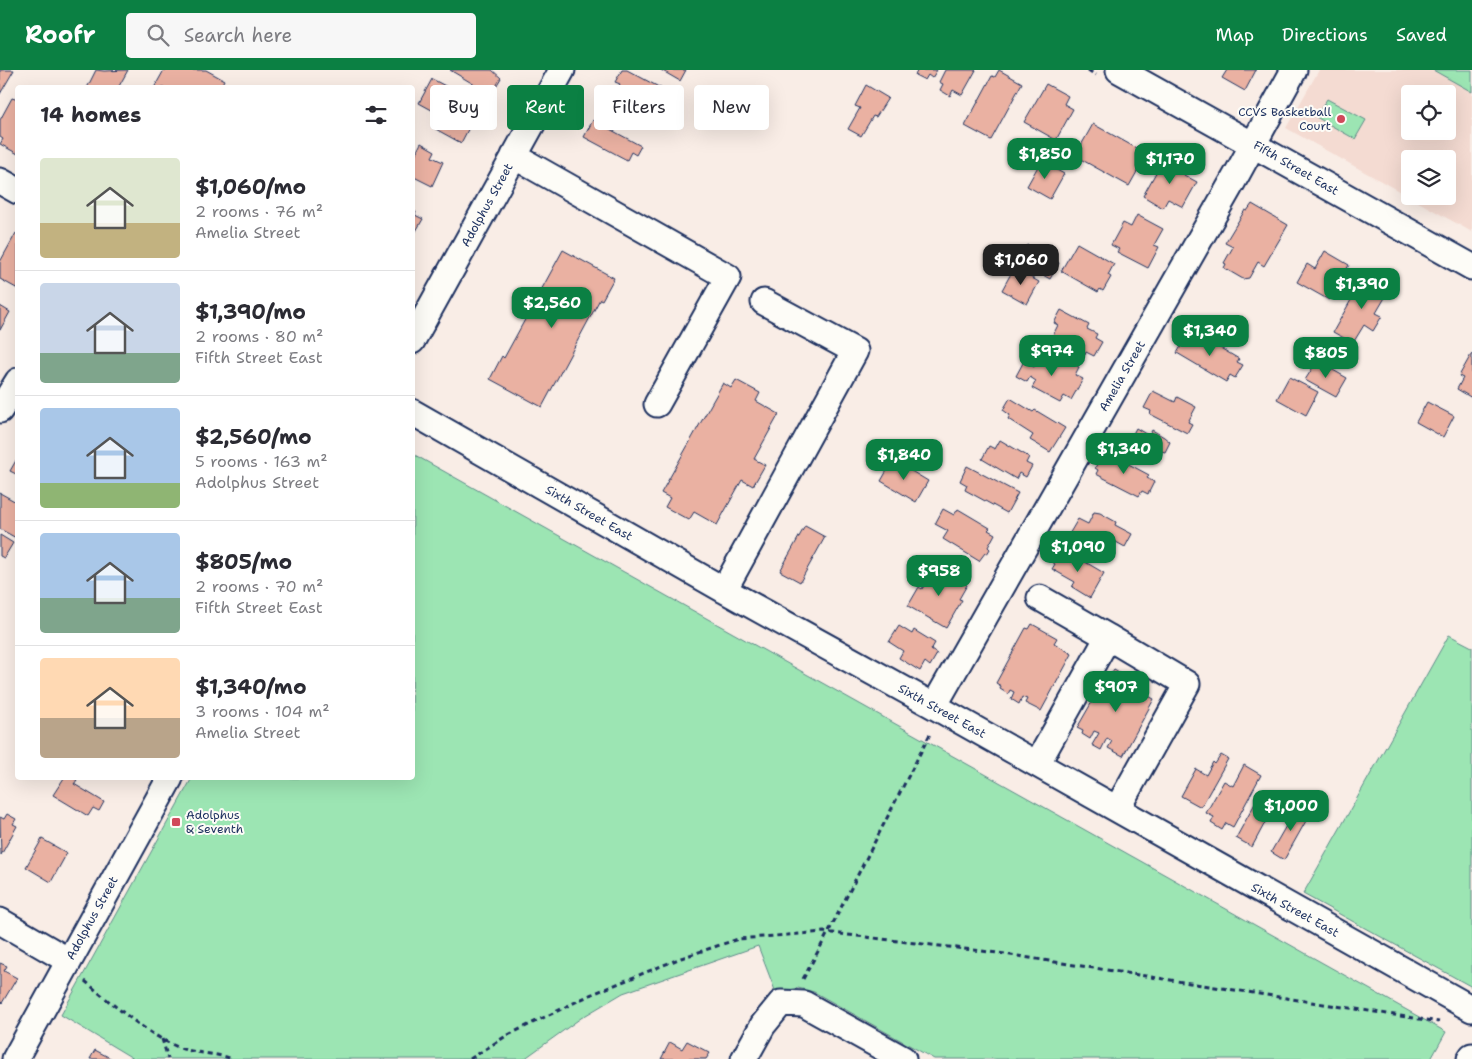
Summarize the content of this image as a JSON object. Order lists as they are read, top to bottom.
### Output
{
  "streets": {
    "street": [
      "Fifth Street East",
      "Adolphus Street",
      "Amelia Street",
      "Sixth Street East"
    ]
  },
  "crossings": [
    ["Fifth Street East", "Amelia Street"],
    ["Amelia Street", "Sixth Street East"]
  ],
  "places": {
    "other": ["CCVS Basketball Court"],
    "transit": ["Adolphus & Seventh"]
  },
  "page": {
    "header": "Roofr",
    "search": "Search here",
    "nav": ["Map", "Directions", "Saved"],
    "chip": [
      "Buy",
      "Rent",
      "Filters",
      "New"
    ],
    "heading": "14 homes",
    "price": [
      "$1,850",
      "$1,170",
      "$1,060",
      "$1,390",
      "$2,560",
      "$1,340",
      "$974",
      "$805",
      "$1,340",
      "$1,840",
      "$1,090",
      "$958",
      "$907",
      "$1,000"
    ],
    "list": [
      {
        "name": "$1,060/mo",
        "note": "2 rooms · 76 m² · Amelia Street"
      },
      {
        "name": "$1,390/mo",
        "note": "2 rooms · 80 m² · Fifth Street East"
      },
      {
        "name": "$2,560/mo",
        "note": "5 rooms · 163 m² · Adolphus Street"
      },
      {
        "name": "$805/mo",
        "note": "2 rooms · 70 m² · Fifth Street East"
      },
      {
        "name": "$1,340/mo",
        "note": "3 rooms · 104 m² · Amelia Street"
      }
    ]
  }
}
